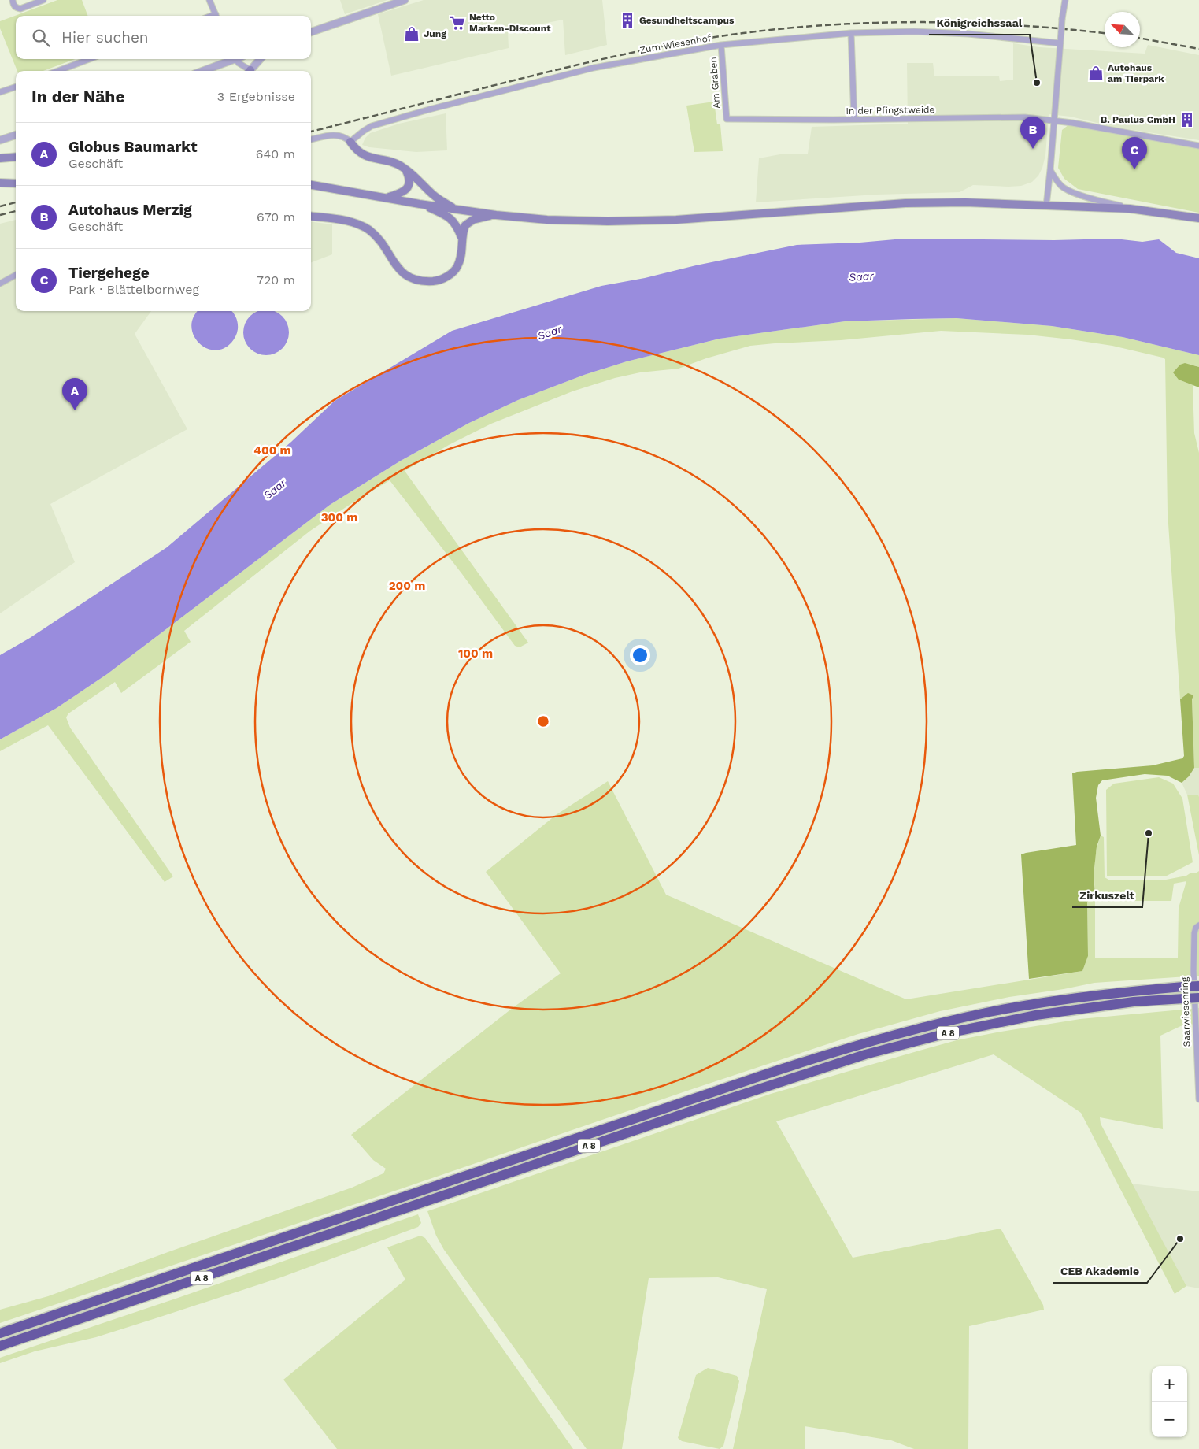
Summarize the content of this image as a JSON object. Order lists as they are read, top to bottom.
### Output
{
  "streets": {
    "highway": ["A 8"],
    "street": [
      "Zum Wiesenhof",
      "Am Graben",
      "In der Pfingstweide",
      "Saarwiesenring"
    ]
  },
  "crossings": [
    ["Zum Wiesenhof", "Am Graben"],
    ["Am Graben", "In der Pfingstweide"]
  ],
  "water": ["Saar"],
  "places": {
    "building": ["Gesundheitscampus", "B. Paulus GmbH"],
    "supermarket": ["Netto Marken-Discount"],
    "shop": ["Jung", "Autohaus am Tierpark"],
    "other": ["Königreichssaal", "Zirkuszelt", "CEB Akademie"]
  },
  "north": "top left",
  "page": {
    "search": "Hier suchen",
    "heading": ["In der Nähe", "3 Ergebnisse"],
    "pins": ["B", "C", "A"],
    "list": [
      {
        "mark": "A",
        "name": "Globus Baumarkt",
        "note": "Geschäft",
        "value": "640 m"
      },
      {
        "mark": "B",
        "name": "Autohaus Merzig",
        "note": "Geschäft",
        "value": "670 m"
      },
      {
        "mark": "C",
        "name": "Tiergehege",
        "note": "Park · Blättelbornweg",
        "value": "720 m"
      }
    ],
    "map_buttons": ["+", "−"]
  },
  "rings": [
    "400 m",
    "300 m",
    "200 m",
    "100 m"
  ]
}
